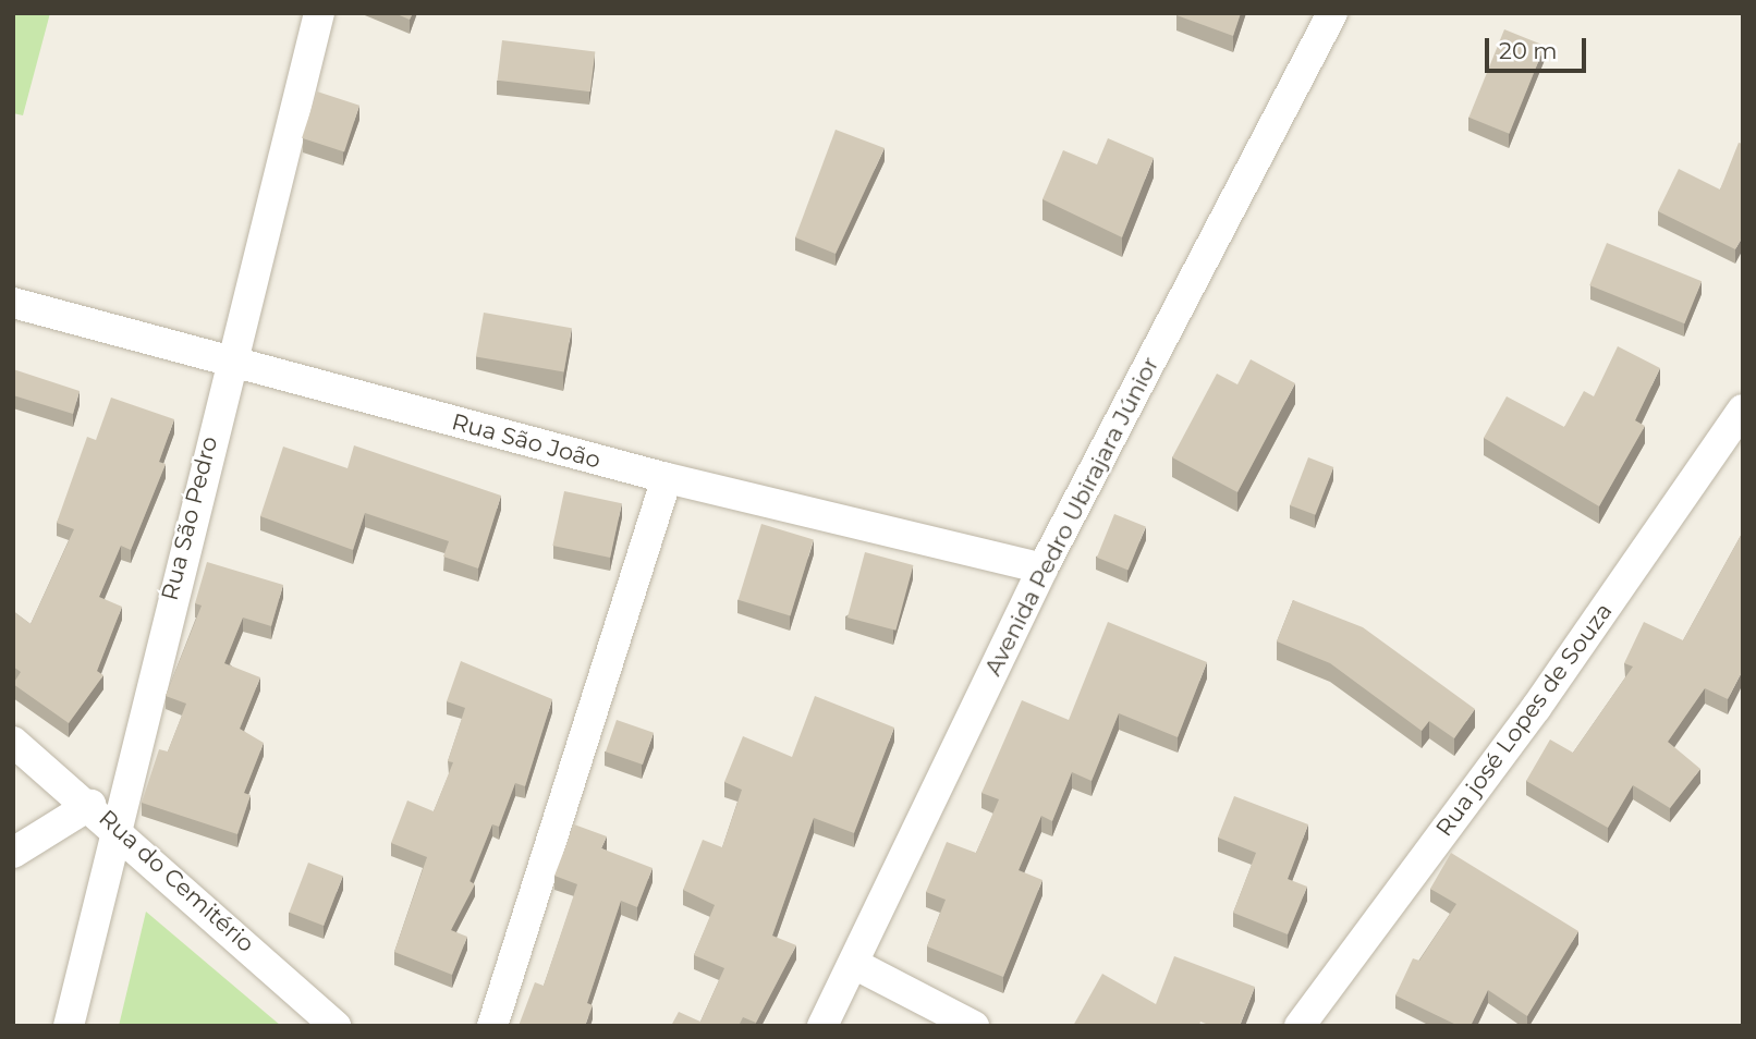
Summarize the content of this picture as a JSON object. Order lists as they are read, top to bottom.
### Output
{
  "streets": {
    "street": [
      "Rua São João",
      "Avenida Pedro Ubirajara Júnior",
      "Rua São Pedro",
      "Rua josé Lopes de Souza",
      "Rua do Cemitério"
    ]
  },
  "crossings": [
    ["Rua São João", "Avenida Pedro Ubirajara Júnior"],
    ["Rua São João", "Rua São Pedro"],
    ["Rua São Pedro", "Rua do Cemitério"]
  ],
  "scale_bar": "20 m"
}
